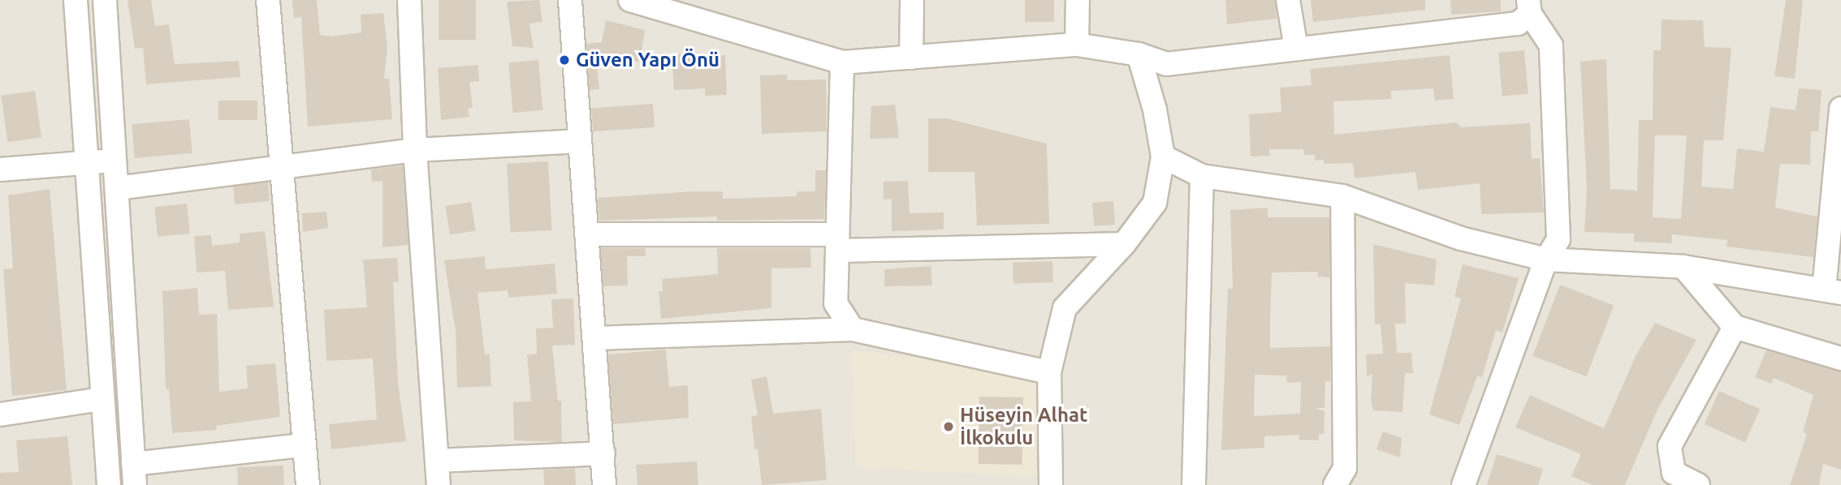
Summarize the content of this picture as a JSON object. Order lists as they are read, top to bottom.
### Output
{
  "places": ["Güven Yapı Önü", "Hüseyin Alhat İlkokulu"]
}
